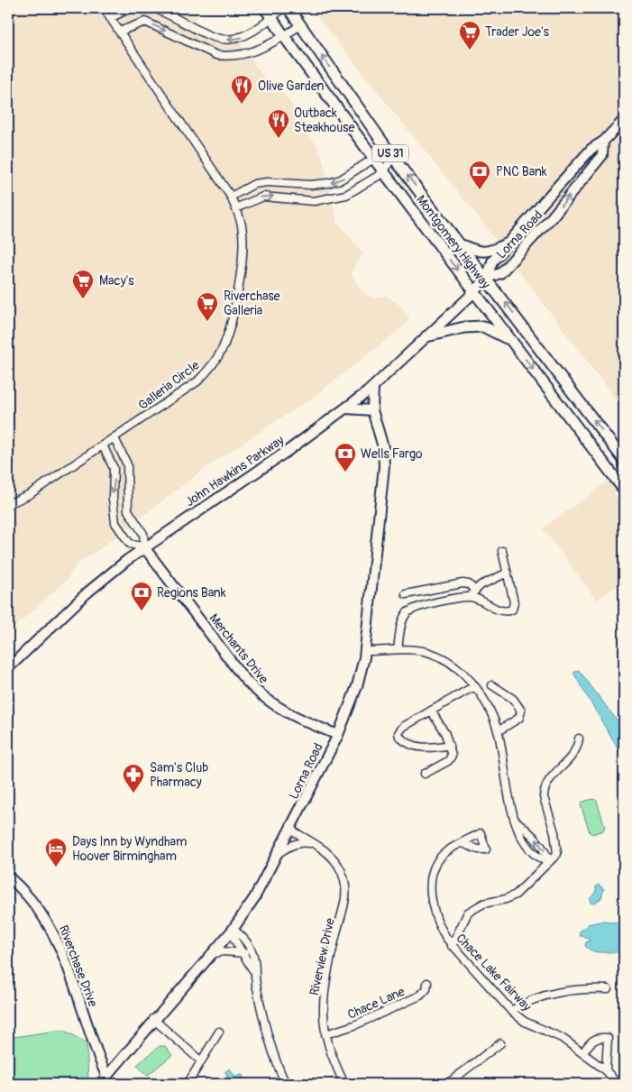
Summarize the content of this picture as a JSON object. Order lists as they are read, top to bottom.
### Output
{
  "streets": {
    "main road": ["US 31", "Montgomery Highway"],
    "street": [
      "Lorna Road",
      "Galleria Circle",
      "John Hawkins Parkway",
      "Merchants Drive",
      "Riverview Drive",
      "Riverchase Drive",
      "Chace Lake Fairway",
      "Chace Lane"
    ]
  },
  "crossings": [
    ["Lorna Road", "Montgomery Highway"],
    ["Lorna Road", "John Hawkins Parkway"],
    ["Lorna Road", "Merchants Drive"],
    ["Lorna Road", "Riverview Drive"],
    ["Lorna Road", "Riverchase Drive"],
    ["Montgomery Highway", "John Hawkins Parkway"],
    ["John Hawkins Parkway", "Merchants Drive"],
    ["Riverview Drive", "Chace Lane"]
  ],
  "places": {
    "supermarket": ["Trader Joe's", "Macy's", "Riverchase Galleria"],
    "restaurant": ["Olive Garden", "Outback Steakhouse"],
    "bank": ["PNC Bank", "Wells Fargo", "Regions Bank"],
    "pharmacy": ["Sam's Club Pharmacy"],
    "hotel": ["Days Inn by Wyndham Hoover Birmingham"]
  }
}
